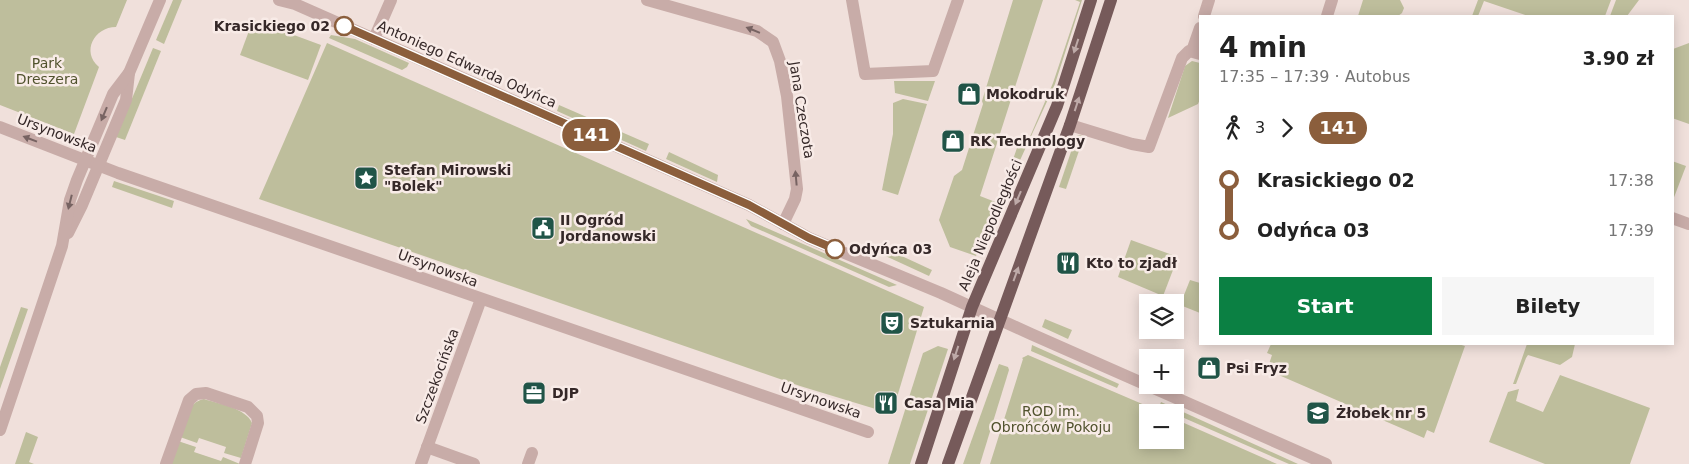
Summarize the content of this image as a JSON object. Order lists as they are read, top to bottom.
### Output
{
  "streets": {
    "main road": ["Aleja Niepodległości"],
    "street": [
      "Antoniego Edwarda Odyńca",
      "Jana Czeczota",
      "Ursynowska",
      "Szczekocińska"
    ]
  },
  "crossings": [
    ["Antoniego Edwarda Odyńca", "Jana Czeczota"],
    ["Antoniego Edwarda Odyńca", "Aleja Niepodległości"],
    ["Ursynowska", "Szczekocińska"]
  ],
  "one_way": ["Jana Czeczota"],
  "parks": ["Park Dreszera", "ROD im. Obrońców Pokoju"],
  "places": {
    "other": ["Krasickiego 02", "Odyńca 03"],
    "shop": ["Mokodruk", "RK Technology", "Psi Fryz"],
    "place": ["Stefan Mirowski \"Bolek\""],
    "public building": ["II Ogród Jordanowski"],
    "restaurant": ["Kto to zjadł", "Casa Mia"],
    "theatre": ["Sztukarnia"],
    "office": ["DJP"],
    "school or university": ["Żłobek nr 5"]
  },
  "lines": ["bus line 141"],
  "page": {
    "on_map": "141",
    "heading": ["4 min", "17:35 – 17:39 · Autobus", "3.90 zł"],
    "legs": ["3", "141"],
    "list": [
      {
        "name": "Krasickiego 02",
        "value": "17:38"
      },
      {
        "name": "Odyńca 03",
        "value": "17:39"
      }
    ],
    "buttons": ["Start", "Bilety"],
    "map_buttons": ["+", "−"]
  }
}
